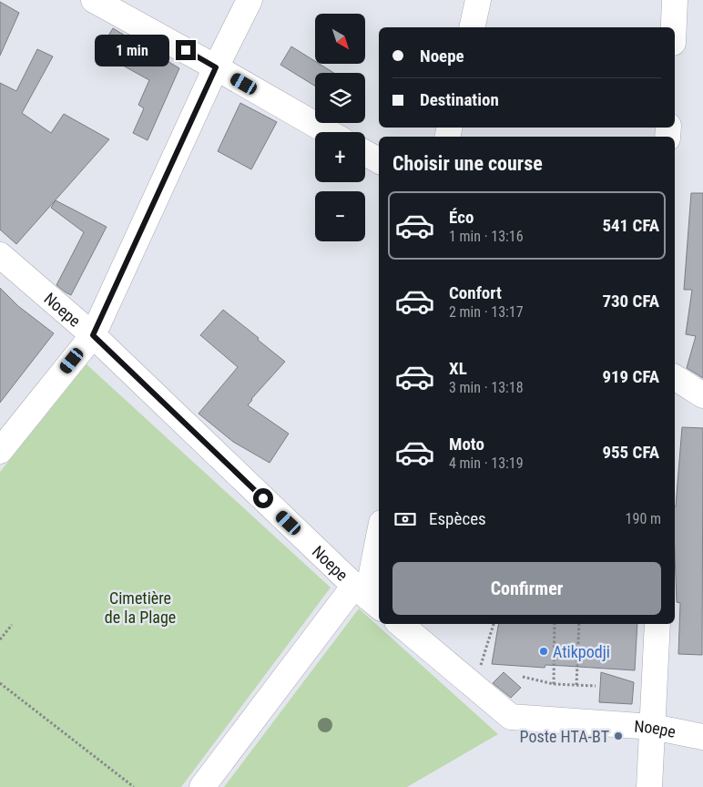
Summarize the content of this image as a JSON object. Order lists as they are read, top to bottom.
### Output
{
  "streets": {
    "street": ["Noepe"]
  },
  "parks": ["Cimetière de la Plage"],
  "places": ["Atikpodji", "Poste HTA-BT"],
  "north": "bottom right",
  "page": {
    "map_buttons": ["+", "−"],
    "banner": ["Noepe", "Destination"],
    "bubble": "1 min",
    "heading": "Choisir une course",
    "list": [
      {
        "name": "Éco",
        "note": "1 min · 13:16",
        "value": "541 CFA"
      },
      {
        "name": "Confort",
        "note": "2 min · 13:17",
        "value": "730 CFA"
      },
      {
        "name": "XL",
        "note": "3 min · 13:18",
        "value": "919 CFA"
      },
      {
        "name": "Moto",
        "note": "4 min · 13:19",
        "value": "955 CFA"
      }
    ],
    "pay": ["Espèces", "190 m"],
    "buttons": "Confirmer"
  }
}
